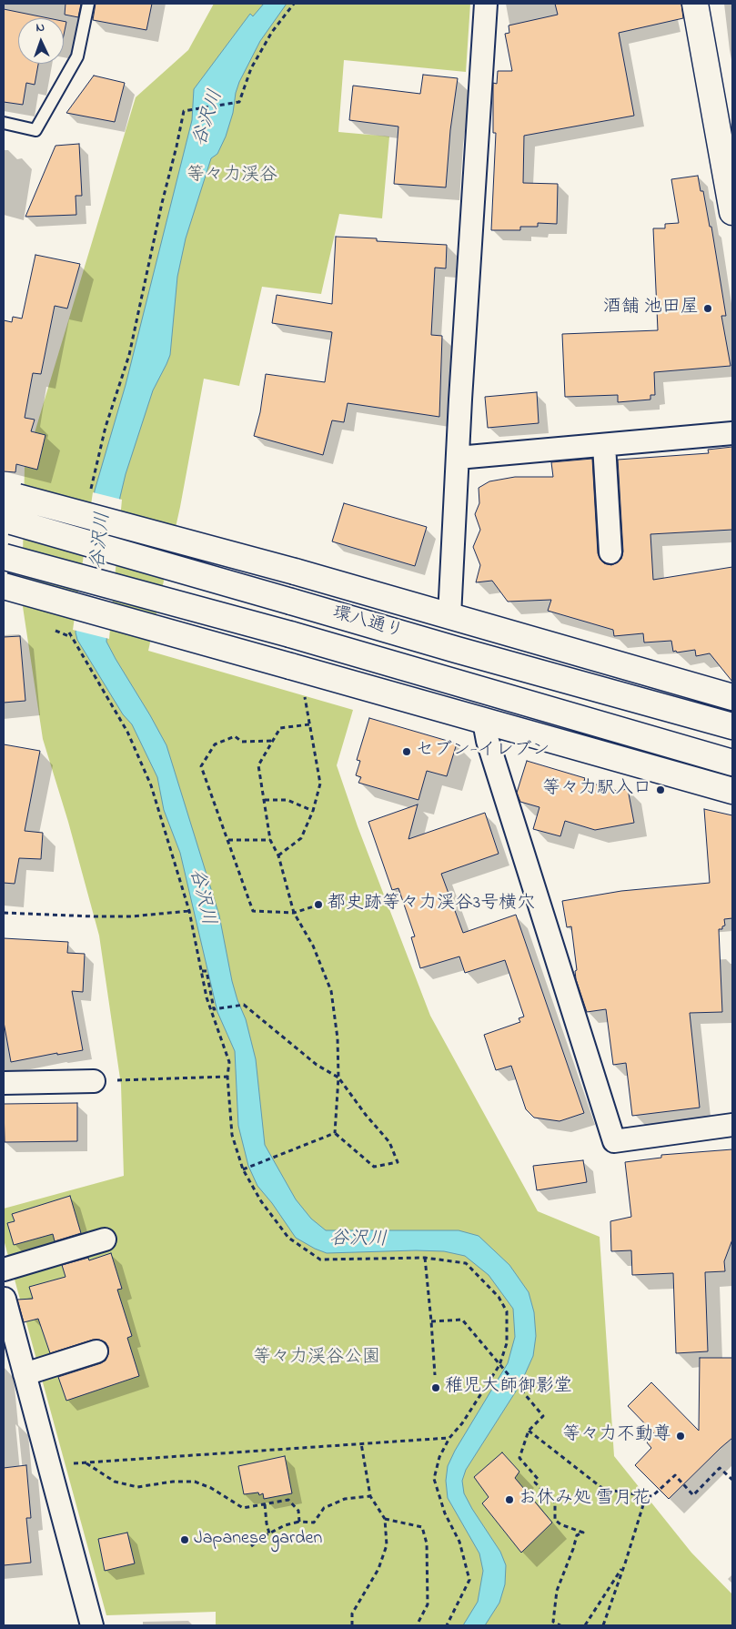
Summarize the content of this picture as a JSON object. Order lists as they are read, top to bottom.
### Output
{
  "streets": {
    "main road": ["環八通り"]
  },
  "water": ["谷沢川"],
  "parks": ["等々力渓谷", "等々力渓谷公園"],
  "places": [
    "酒舗 池田屋",
    "セブン-イレブン",
    "等々力駅入口",
    "都史跡等々力渓谷3号横穴",
    "稚児大師御影堂",
    "等々力不動尊",
    "お休み処 雪月花",
    "Japanese garden"
  ],
  "north": "top"
}
